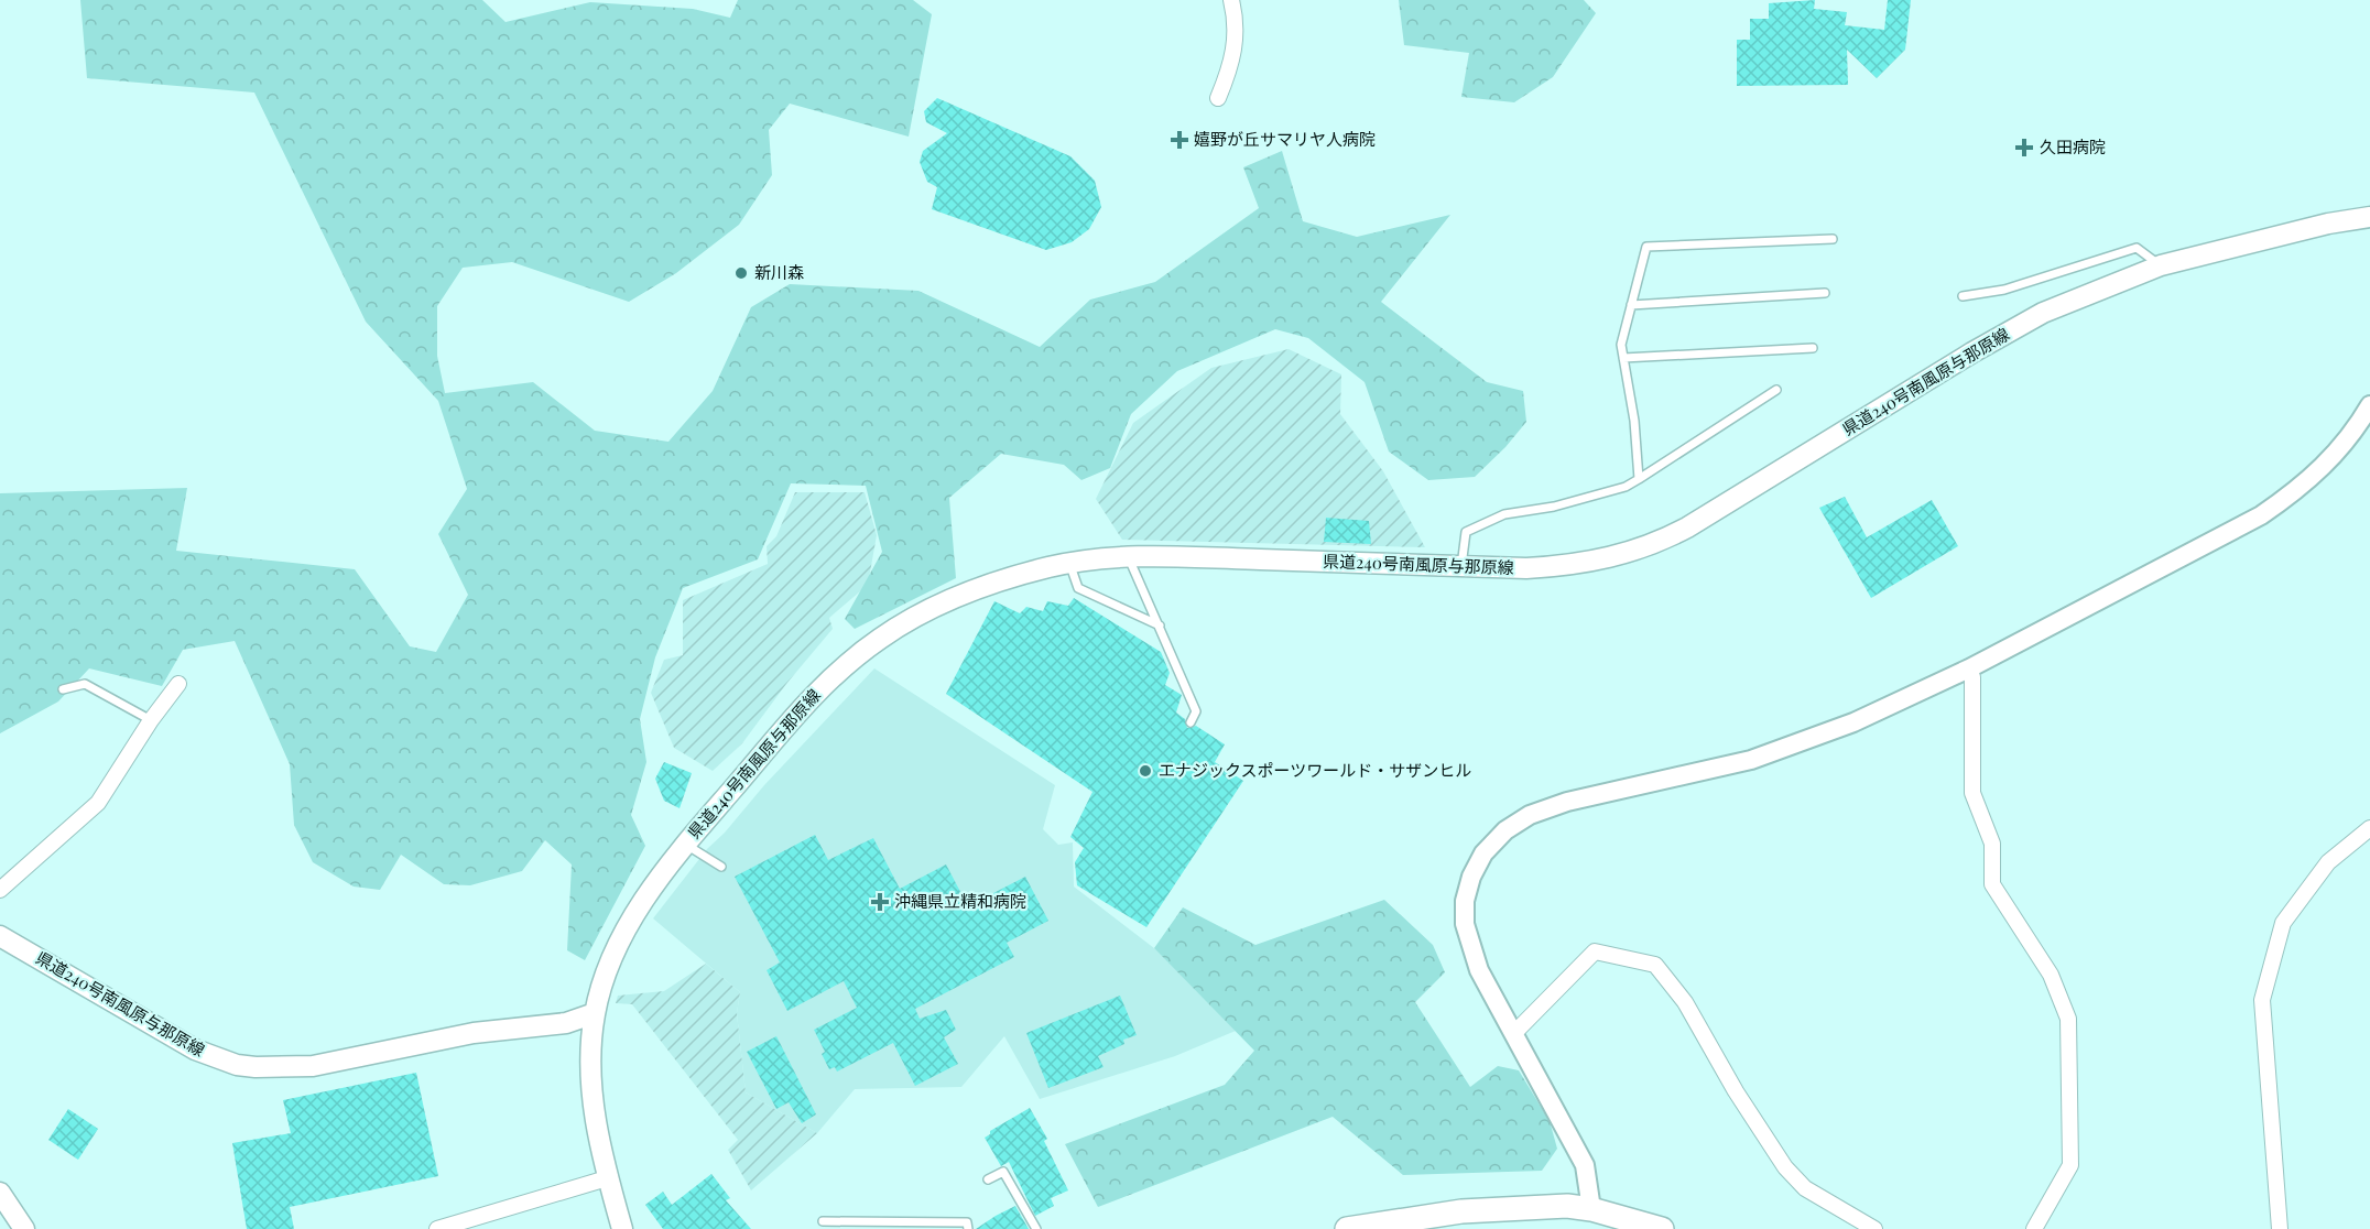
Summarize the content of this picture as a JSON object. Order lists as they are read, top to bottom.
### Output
{
  "streets": {
    "main road": ["県道240号南風原与那原線"]
  },
  "places": {
    "health": ["嬉野が丘サマリヤ人病院", "久田病院", "沖縄県立精和病院"],
    "other": ["新川森", "エナジックスポーツワールド・サザンヒル"]
  }
}
